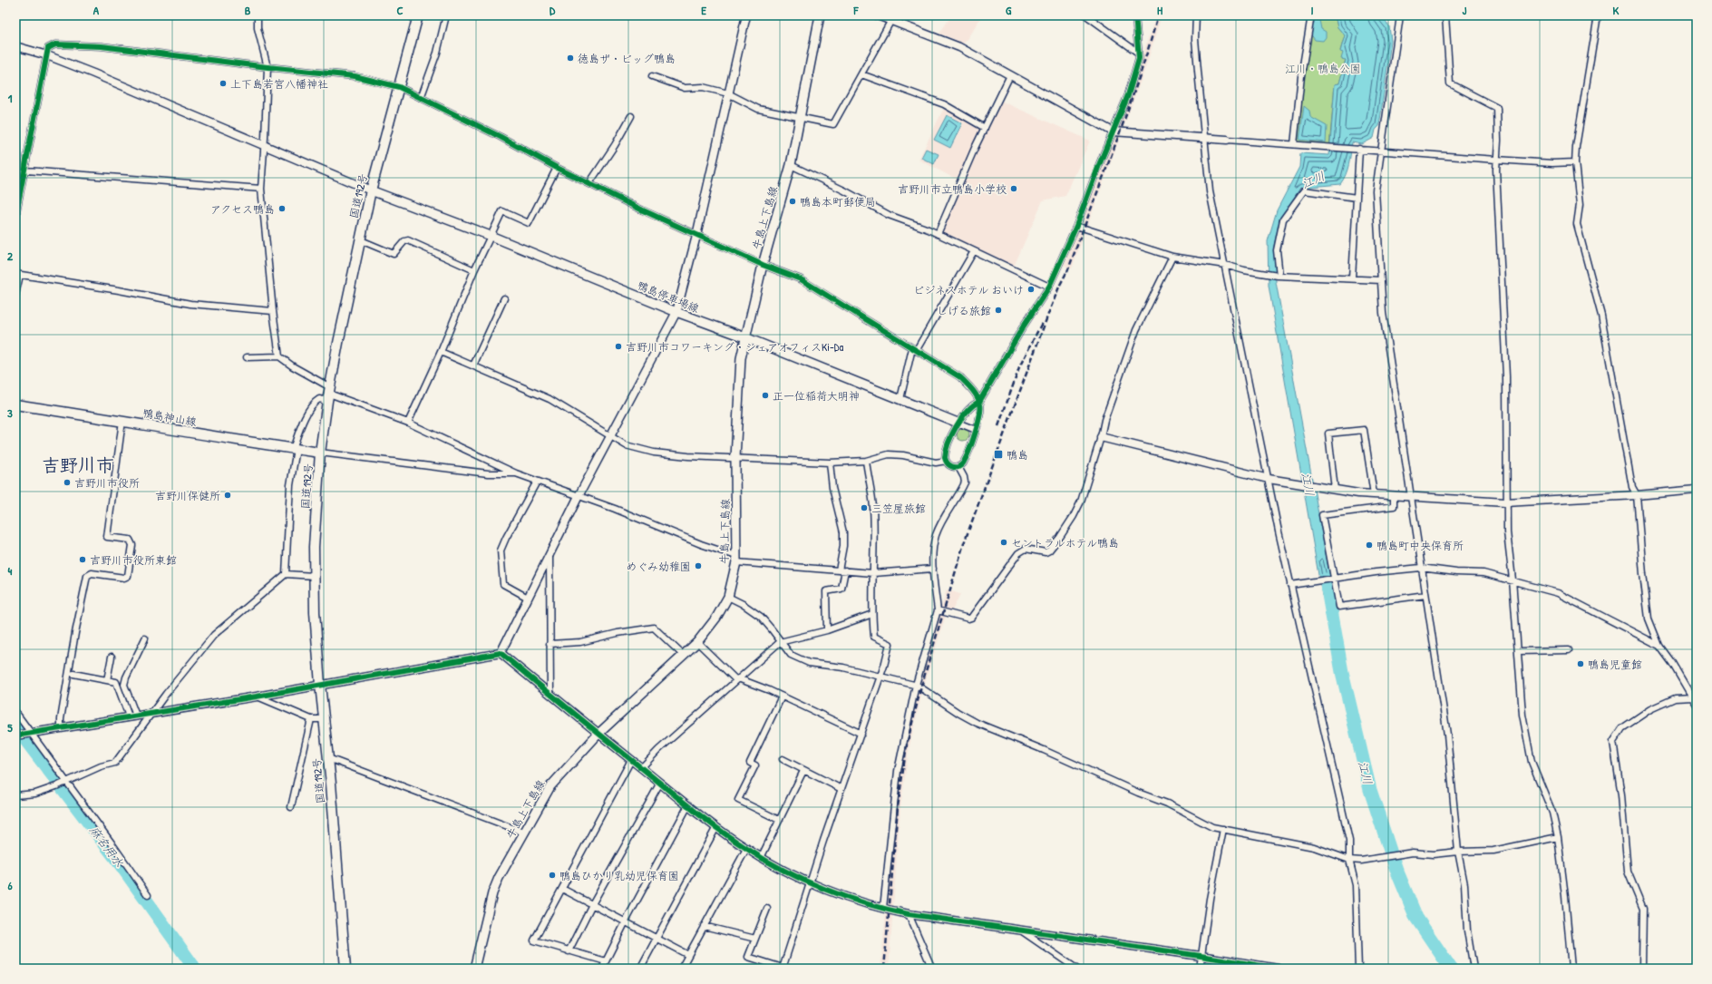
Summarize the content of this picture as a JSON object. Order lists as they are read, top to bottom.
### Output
{
  "streets": {
    "main road": [
      "国道192号",
      "牛島上下島線",
      "鴨島停車場線",
      "鴨島神山線"
    ]
  },
  "crossings": [
    ["国道192号", "鴨島停車場線"],
    ["国道192号", "鴨島神山線"],
    ["牛島上下島線", "鴨島停車場線"]
  ],
  "districts": ["吉野川市"],
  "water": ["江川", "麻名用水"],
  "parks": ["江川・鴨島公園"],
  "places": {
    "other": [
      "徳島ザ・ビッグ鴨島",
      "上下島若宮八幡神社",
      "吉野川市立鴨島小学校",
      "鴨島本町郵便局",
      "アクセス鴨島",
      "ビジネスホテル おいけ",
      "しげる旅館",
      "吉野川市コワーキング・シェアオフィスKi-Da",
      "正一位稲荷大明神",
      "吉野川市役所",
      "吉野川保健所",
      "三笠屋旅館",
      "セントラルホテル鴨島",
      "鴨島町中央保育所",
      "吉野川市役所東館",
      "めぐみ幼稚園",
      "鴨島児童館",
      "鴨島ひかり乳幼児保育園"
    ],
    "transit": ["鴨島"]
  },
  "grid": {
    "columns": [
      "A",
      "B",
      "C",
      "D",
      "E",
      "F",
      "G",
      "H",
      "I",
      "J",
      "K"
    ],
    "rows": [
      "1",
      "2",
      "3",
      "4",
      "5",
      "6"
    ]
  }
}
